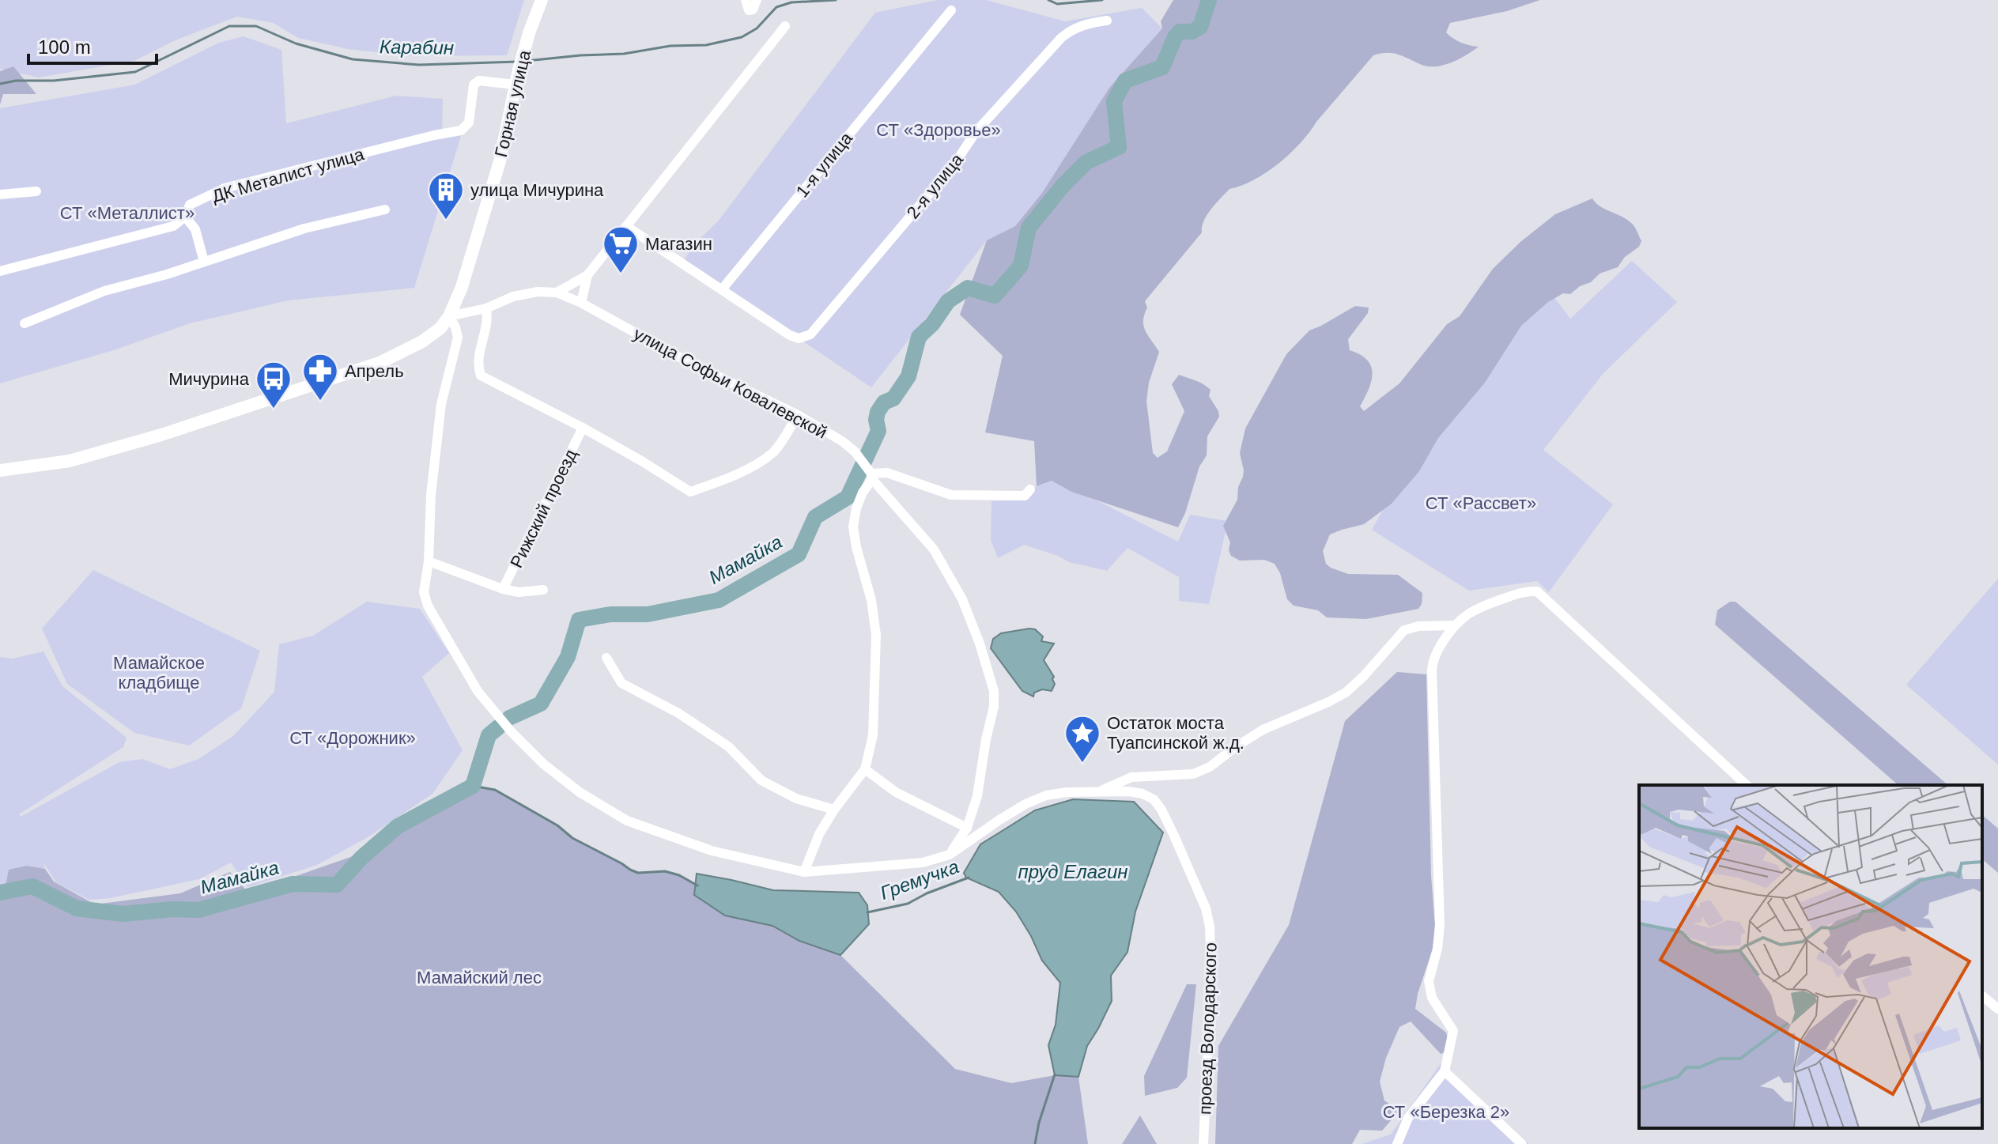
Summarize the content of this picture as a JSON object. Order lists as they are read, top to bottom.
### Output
{
  "streets": {
    "street": [
      "Горная улица",
      "1-я улица",
      "ДК Металист улица",
      "2-я улица",
      "улица Софьи Ковалевской",
      "Рижский проезд",
      "проезд Володарского"
    ]
  },
  "crossings": [
    ["Горная улица", "ДК Металист улица"],
    ["Горная улица", "проезд Володарского"],
    ["1-я улица", "2-я улица"],
    ["улица Софьи Ковалевской", "Рижский проезд"],
    ["улица Софьи Ковалевской", "проезд Володарского"]
  ],
  "water": [
    "Карабин",
    "Мамайка",
    "пруд Елагин",
    "Гремучка"
  ],
  "parks": [
    "СТ «Здоровье»",
    "СТ «Металлист»",
    "СТ «Рассвет»",
    "Мамайское кладбище",
    "СТ «Дорожник»",
    "Мамайский лес",
    "СТ «Березка 2»"
  ],
  "places": {
    "building": ["улица Мичурина"],
    "supermarket": ["Магазин"],
    "pharmacy": ["Апрель"],
    "bus stop": ["Мичурина"],
    "place": ["Остаток моста Туапсинской ж.д."]
  },
  "scale_bar": "100 m"
}
